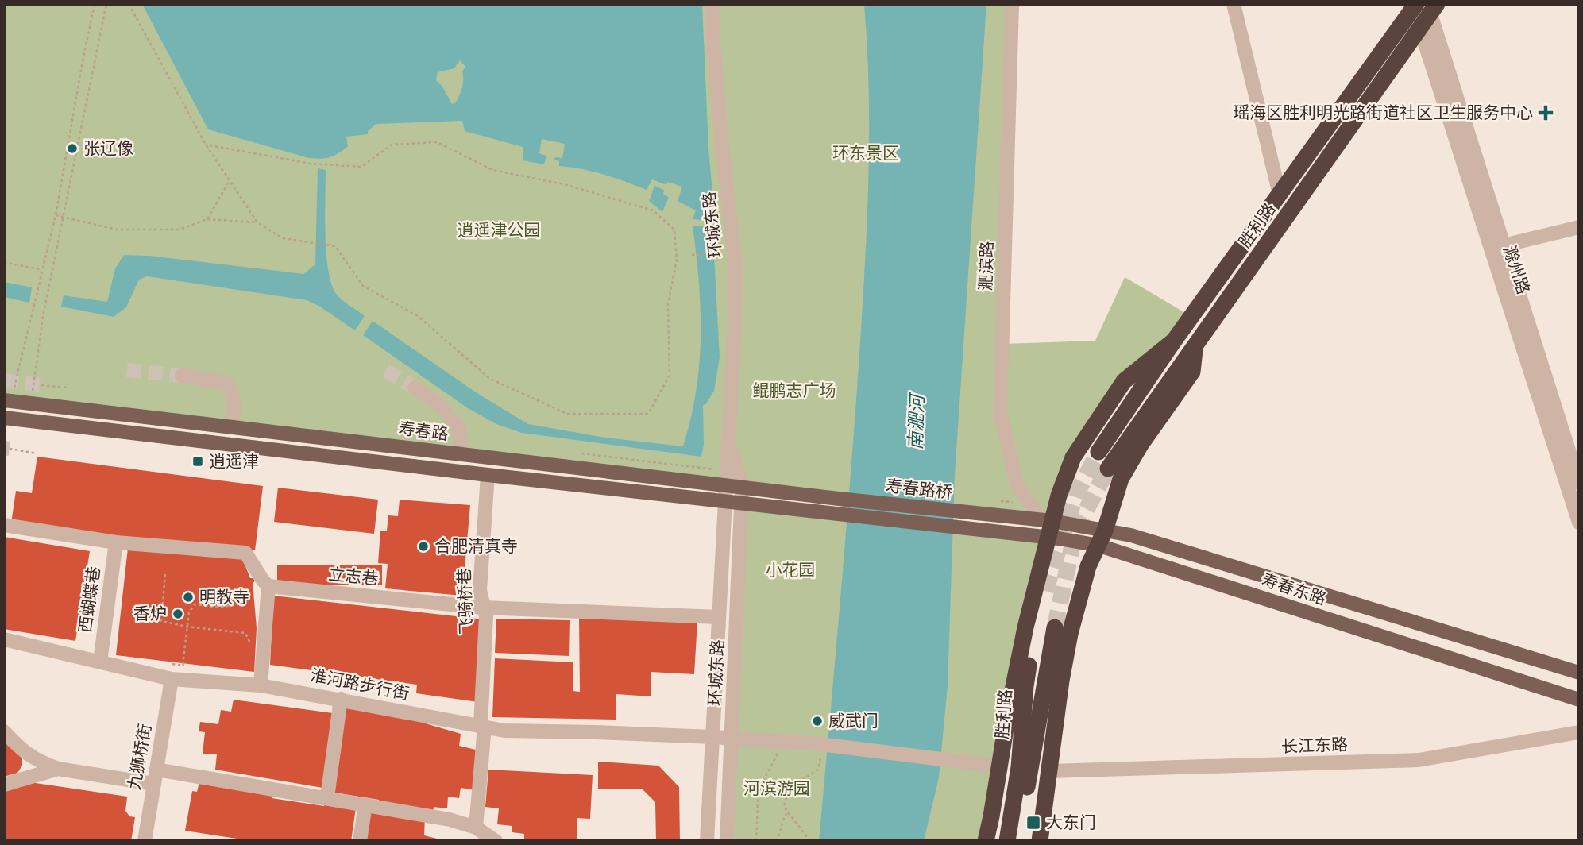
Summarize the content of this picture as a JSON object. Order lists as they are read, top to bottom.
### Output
{
  "streets": {
    "highway": ["胜利路"],
    "main road": ["寿春路", "寿春路桥", "寿春东路"],
    "street": [
      "环城东路",
      "淝滨路",
      "滁州路",
      "立志巷",
      "西蝴蝶巷",
      "飞骑桥巷",
      "淮河路步行街",
      "长江东路",
      "九狮桥街"
    ]
  },
  "crossings": [
    ["环城东路", "寿春路"],
    ["环城东路", "寿春路桥"],
    ["环城东路", "立志巷"],
    ["环城东路", "淮河路步行街"],
    ["胜利路", "滁州路"],
    ["淝滨路", "寿春东路"],
    ["寿春路", "寿春路桥"],
    ["寿春路桥", "寿春东路"],
    ["立志巷", "飞骑桥巷"],
    ["西蝴蝶巷", "淮河路步行街"],
    ["飞骑桥巷", "淮河路步行街"],
    ["淮河路步行街", "九狮桥街"]
  ],
  "water": ["南淝河"],
  "parks": [
    "环东景区",
    "逍遥津公园",
    "鲲鹏志广场",
    "小花园",
    "河滨游园"
  ],
  "places": {
    "health": ["瑶海区胜利明光路街道社区卫生服务中心"],
    "other": [
      "张辽像",
      "合肥清真寺",
      "明教寺",
      "香炉",
      "威武门"
    ],
    "transit": ["逍遥津", "大东门"]
  }
}
